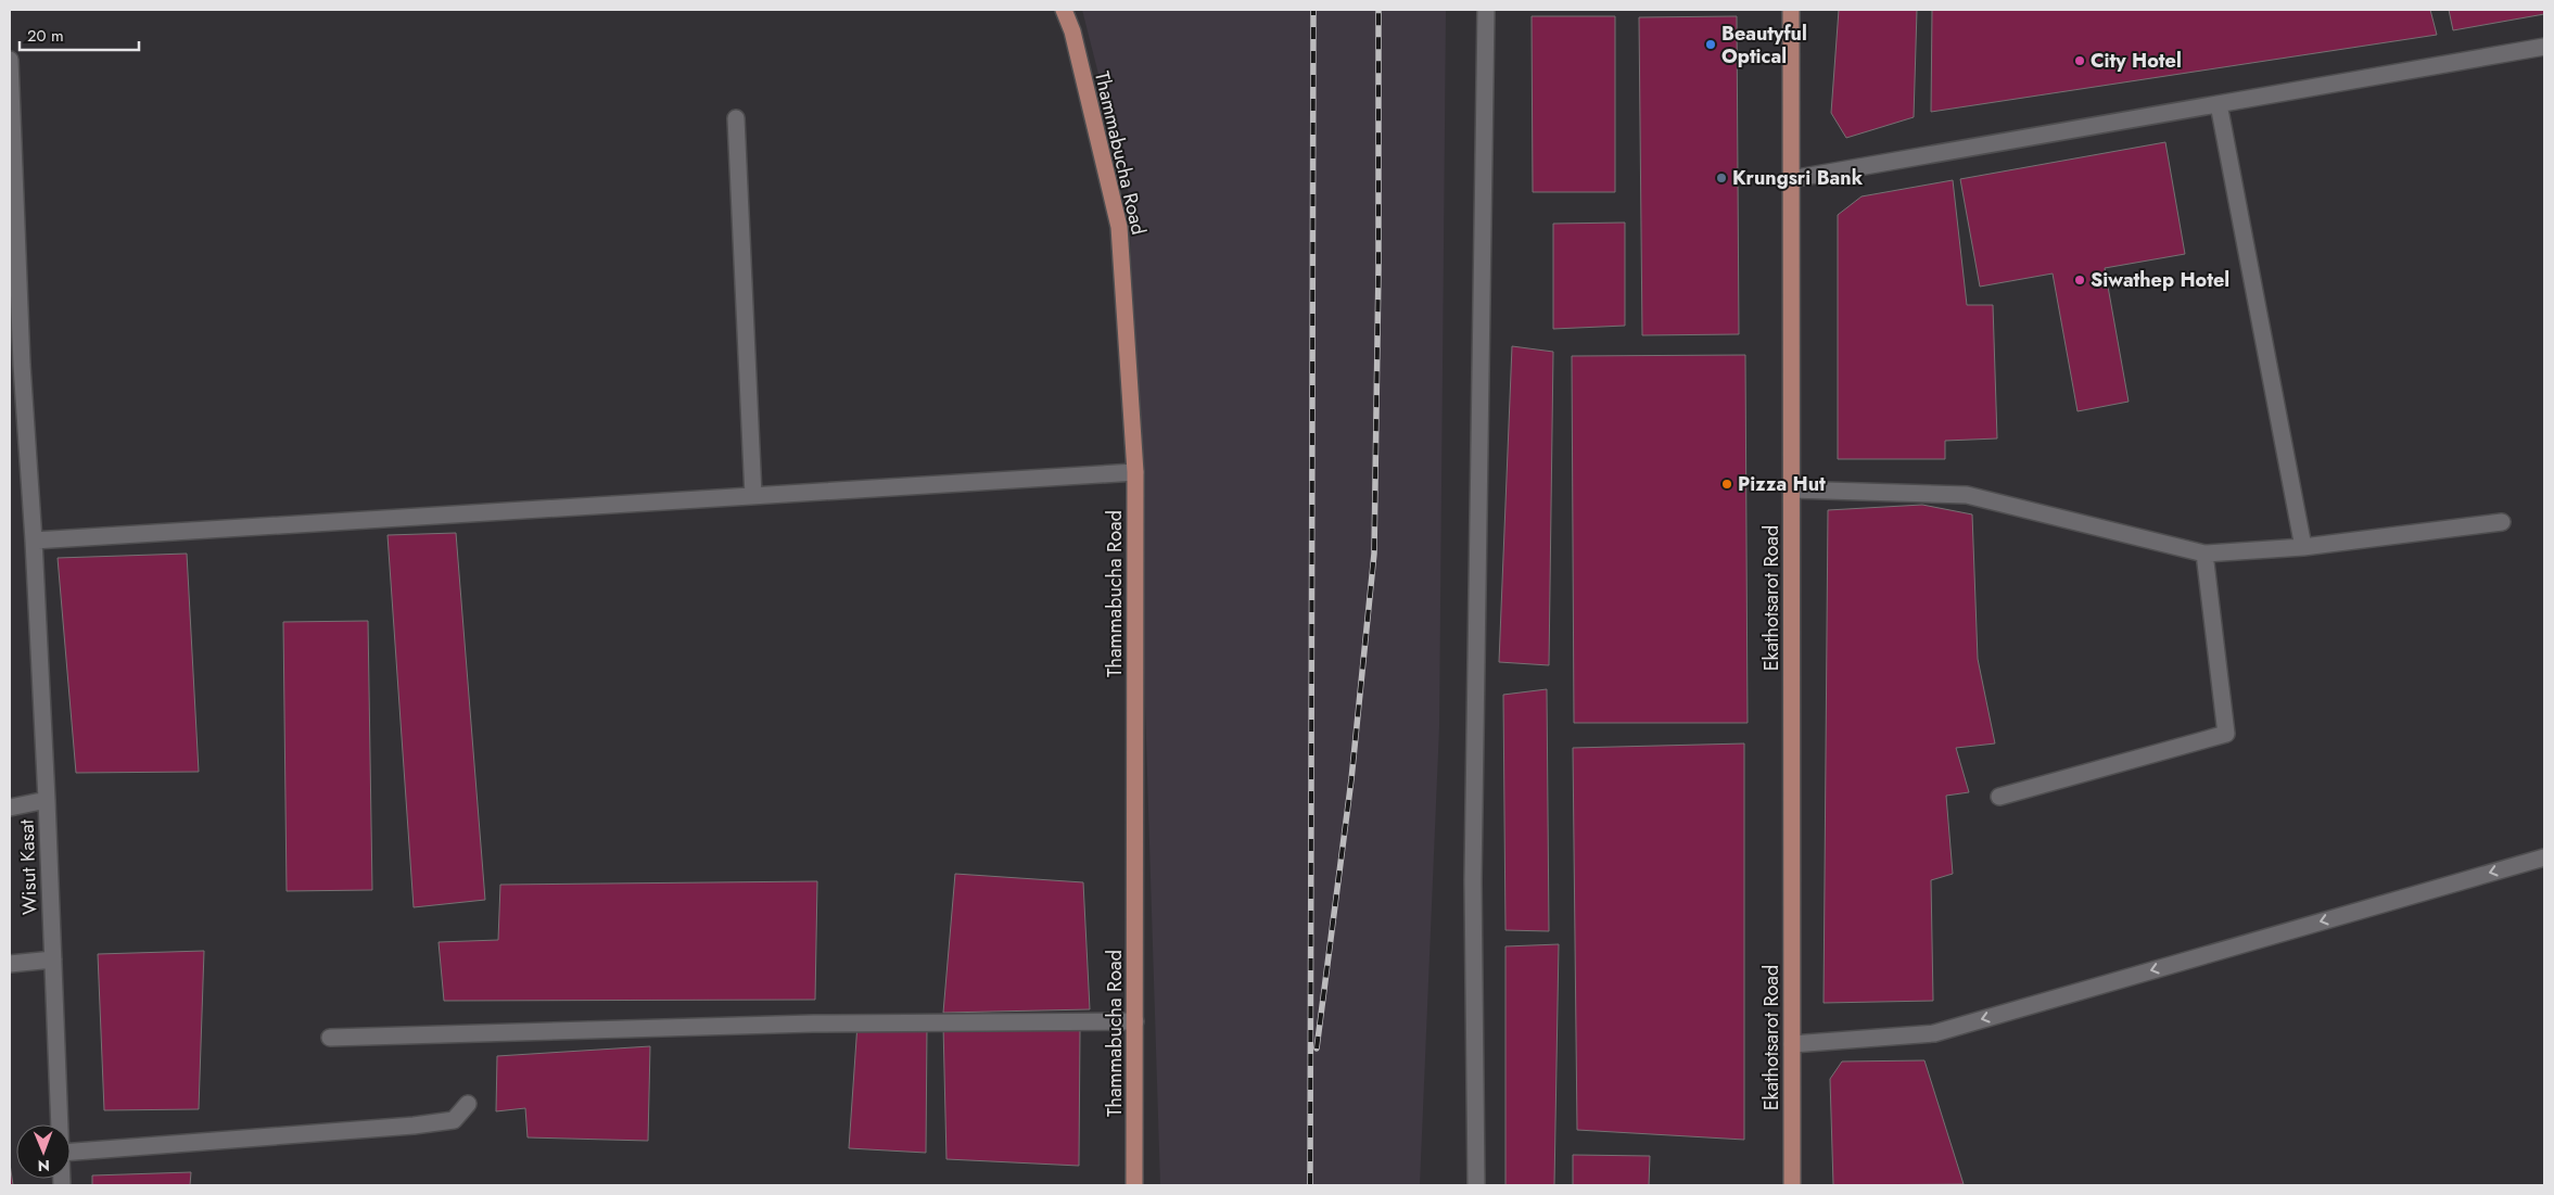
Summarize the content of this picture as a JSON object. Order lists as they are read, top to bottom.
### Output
{
  "streets": {
    "main road": ["Thammabucha Road", "Ekathotsarot Road"],
    "street": ["Wisut Kasat"]
  },
  "places": [
    "Beautyful Optical",
    "City Hotel",
    "Krungsri Bank",
    "Siwathep Hotel",
    "Pizza Hut"
  ],
  "scale_bar": "20 m",
  "north": "bottom"
}
